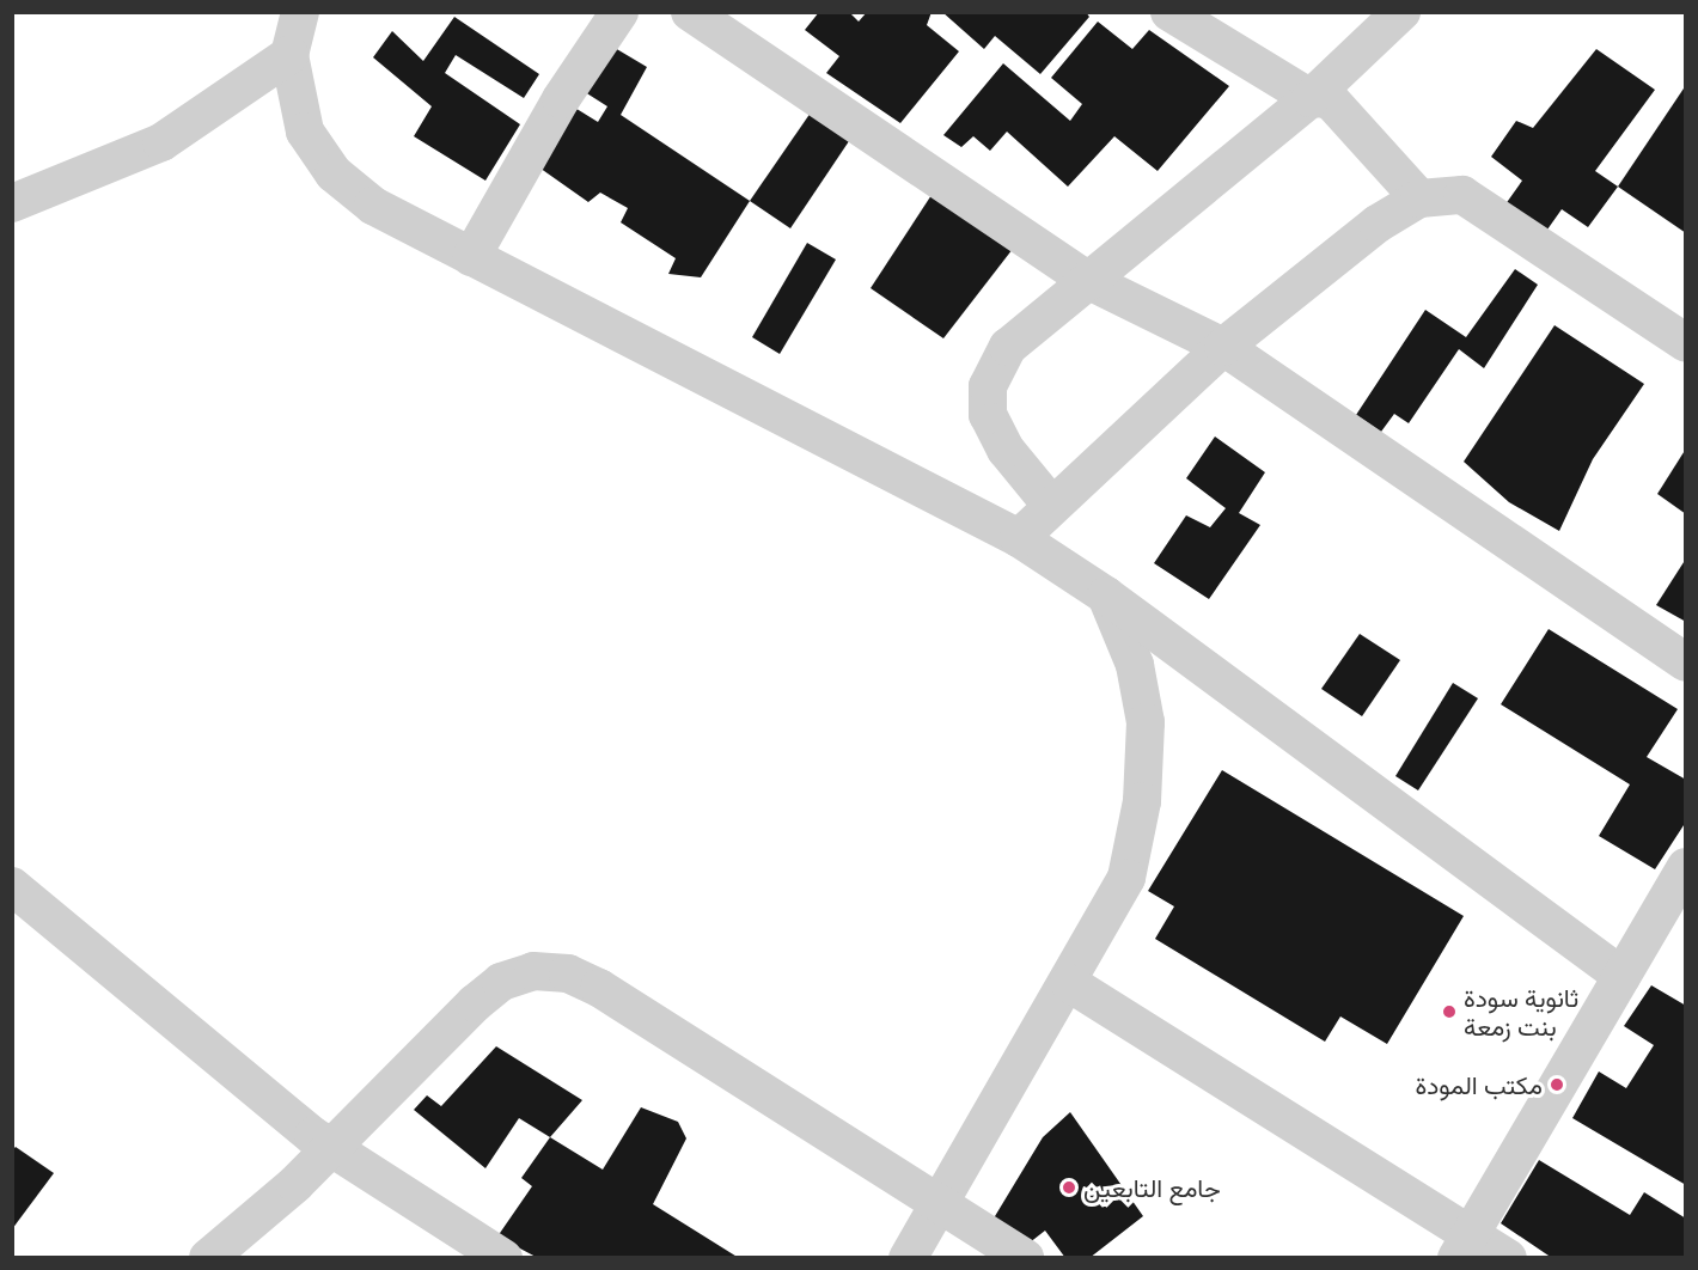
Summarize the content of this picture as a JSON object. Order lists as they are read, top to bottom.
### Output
{
  "places": ["ثانوية سودة بنت زمعة", "مكتب المودة", "جامع التابعين"]
}
